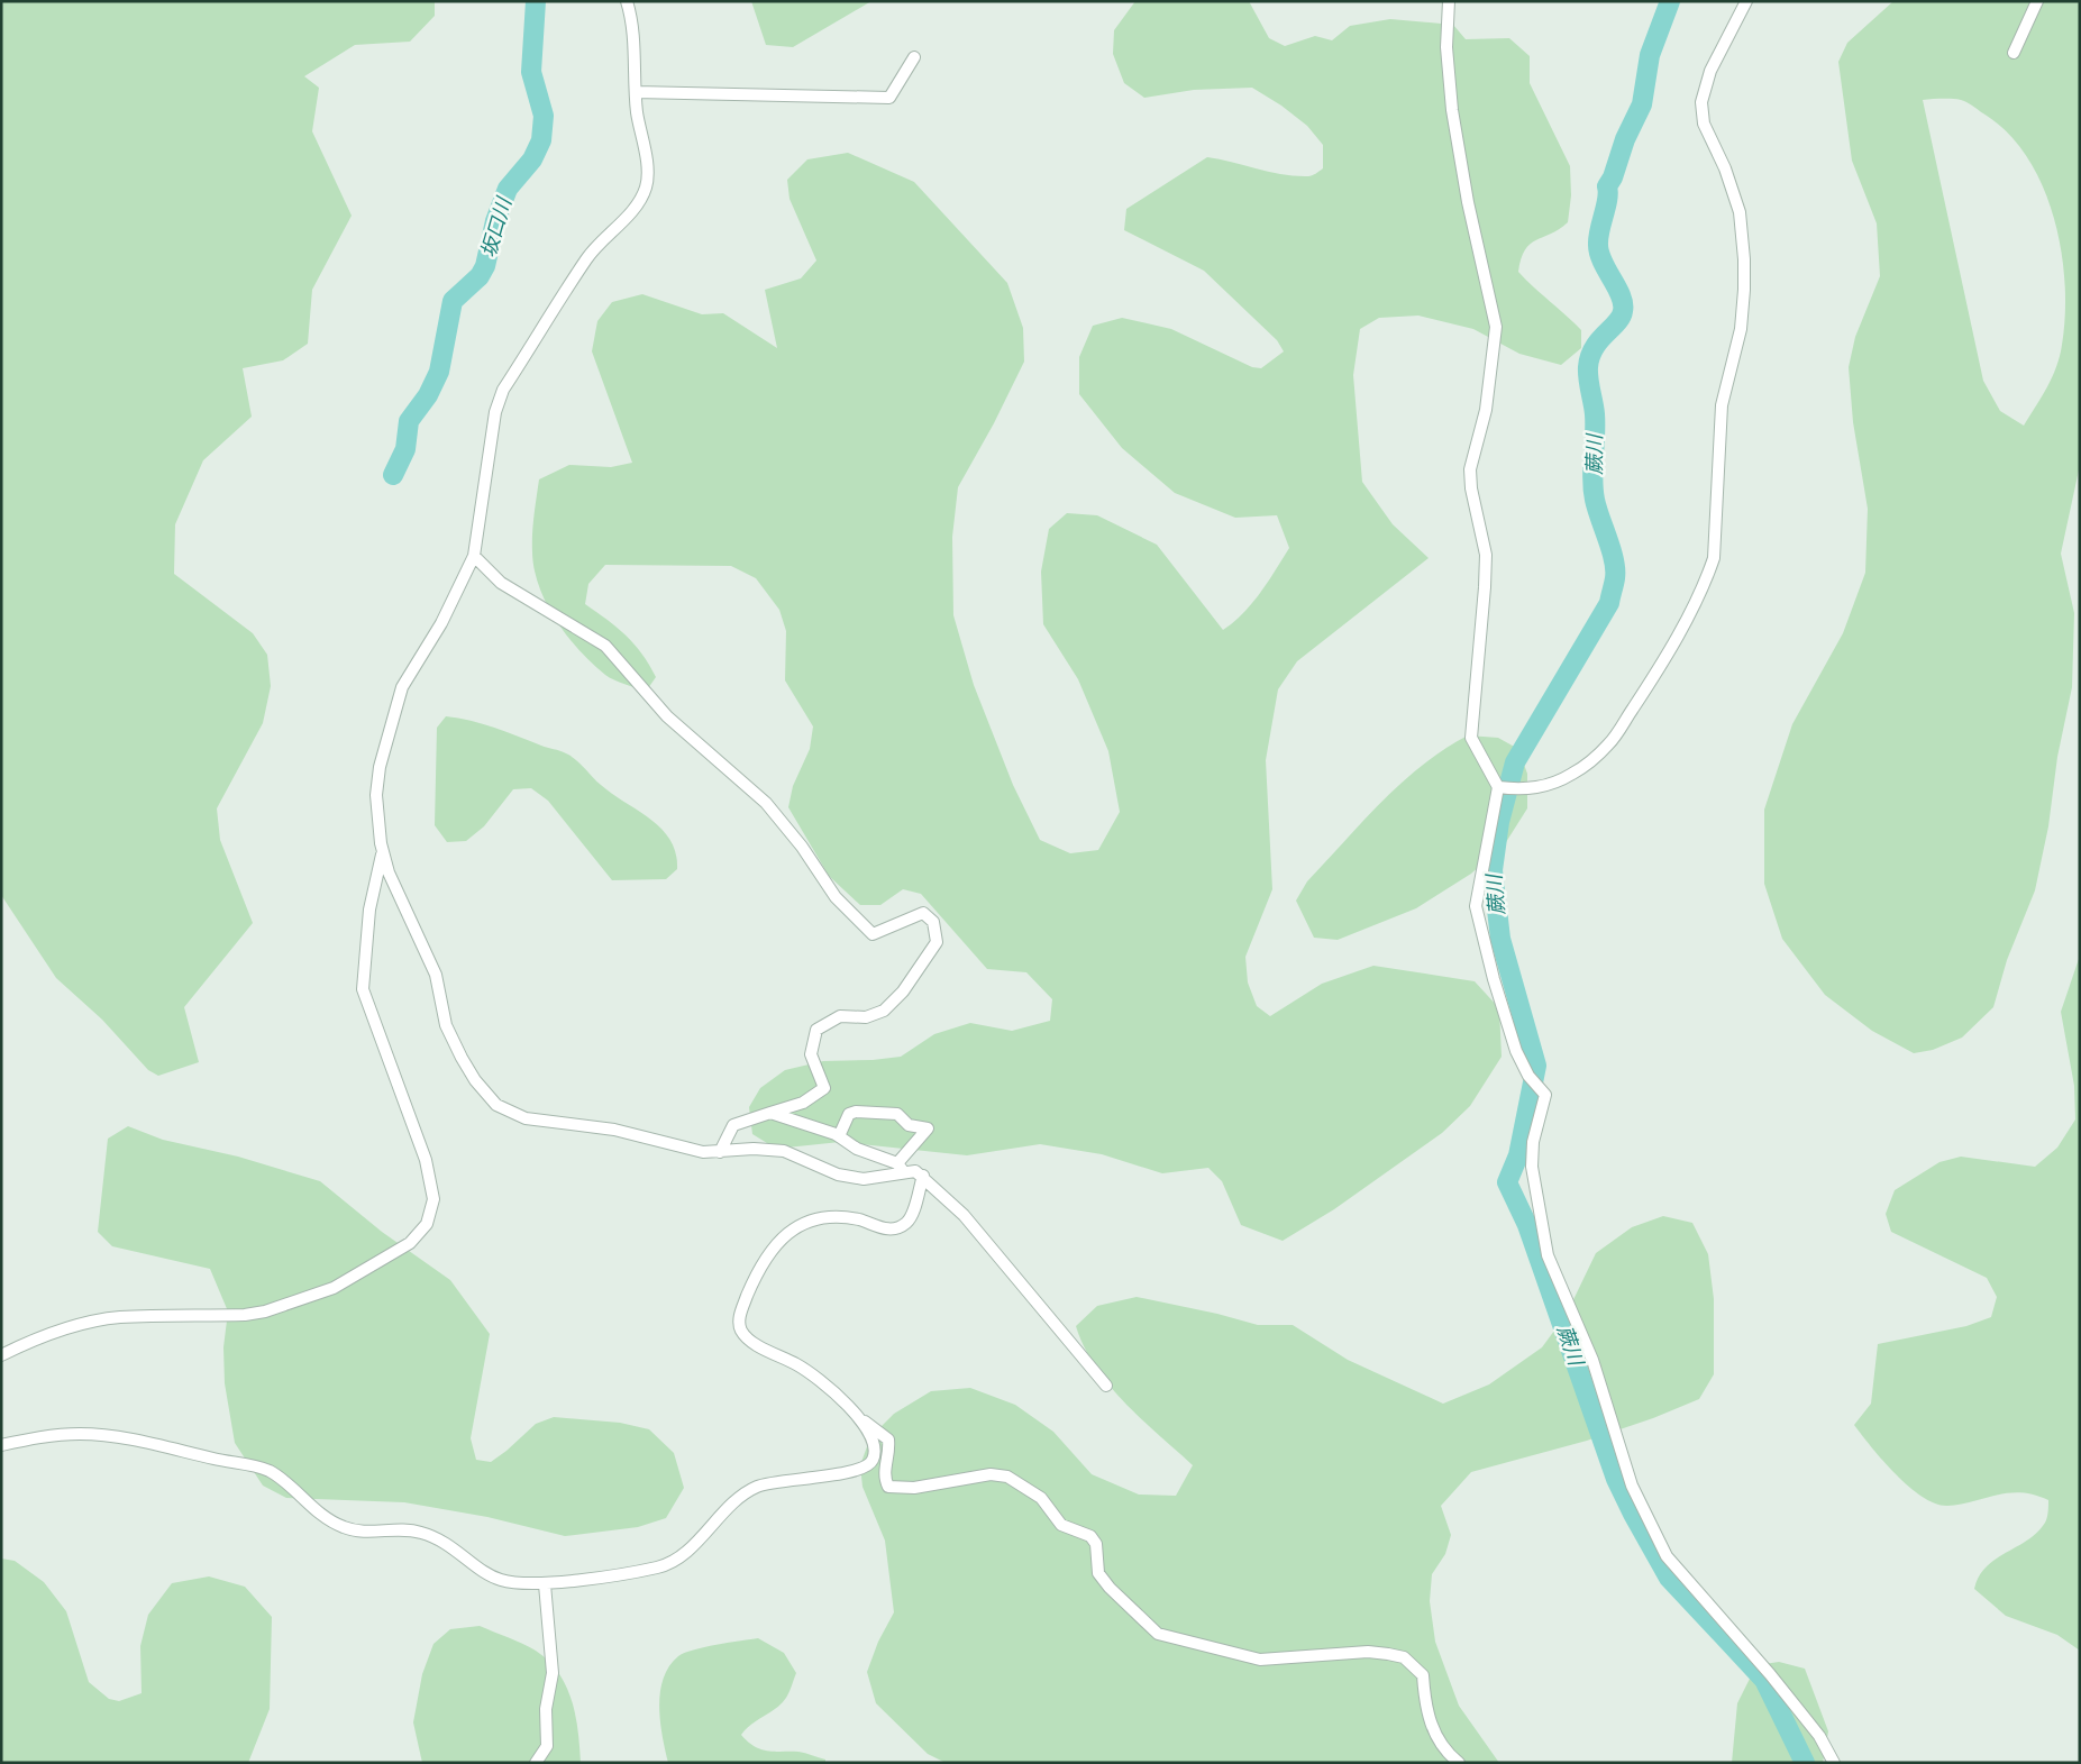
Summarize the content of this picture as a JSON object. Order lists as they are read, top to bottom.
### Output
{
  "water": ["坂口川", "蕨川"]
}
